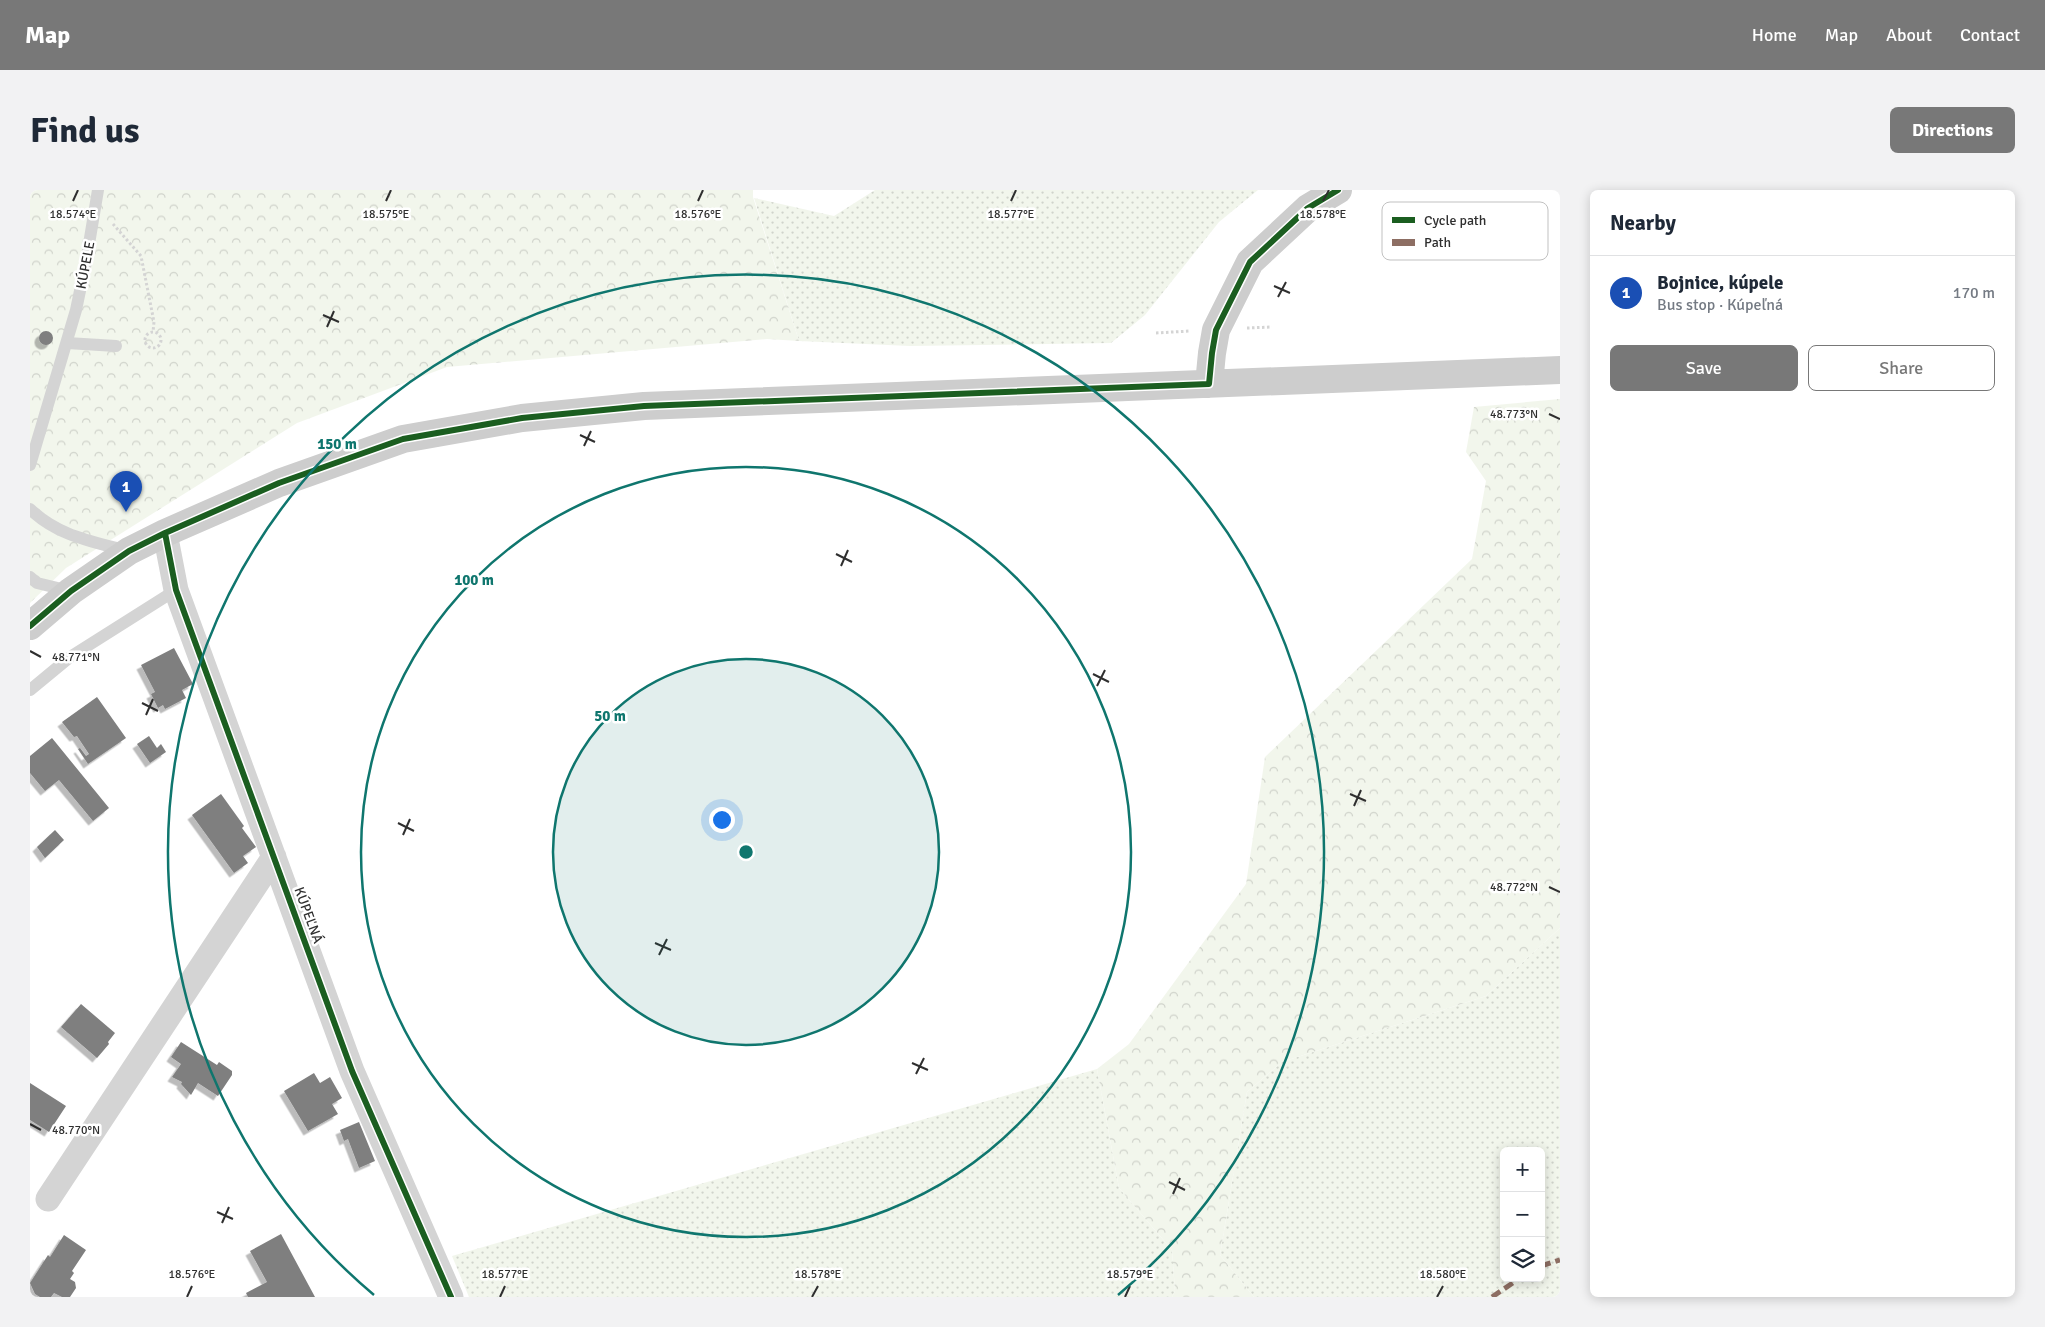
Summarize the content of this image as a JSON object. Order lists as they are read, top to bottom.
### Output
{
  "streets": {
    "street": ["KÚPEĽNÁ"],
    "lane": ["KÚPELE"]
  },
  "legend": ["Cycle path", "Path"],
  "page": {
    "header": "Map",
    "nav": [
      "Home",
      "Map",
      "About",
      "Contact"
    ],
    "buttons": [
      "Directions",
      ["Save", "Share"]
    ],
    "title": "Find us",
    "heading": "Nearby",
    "list": [
      {
        "mark": "1",
        "name": "Bojnice, kúpele",
        "note": "Bus stop · Kúpeľná",
        "value": "170 m"
      }
    ],
    "pins": "1",
    "map_buttons": ["+", "−"]
  },
  "coordinates": [
    "18.574°E",
    "18.575°E",
    "18.576°E",
    "18.577°E",
    "18.578°E",
    "48.773°N",
    "48.771°N",
    "48.772°N",
    "48.770°N",
    "18.579°E",
    "18.580°E"
  ],
  "rings": ["150 m", "100 m", "50 m"]
}
